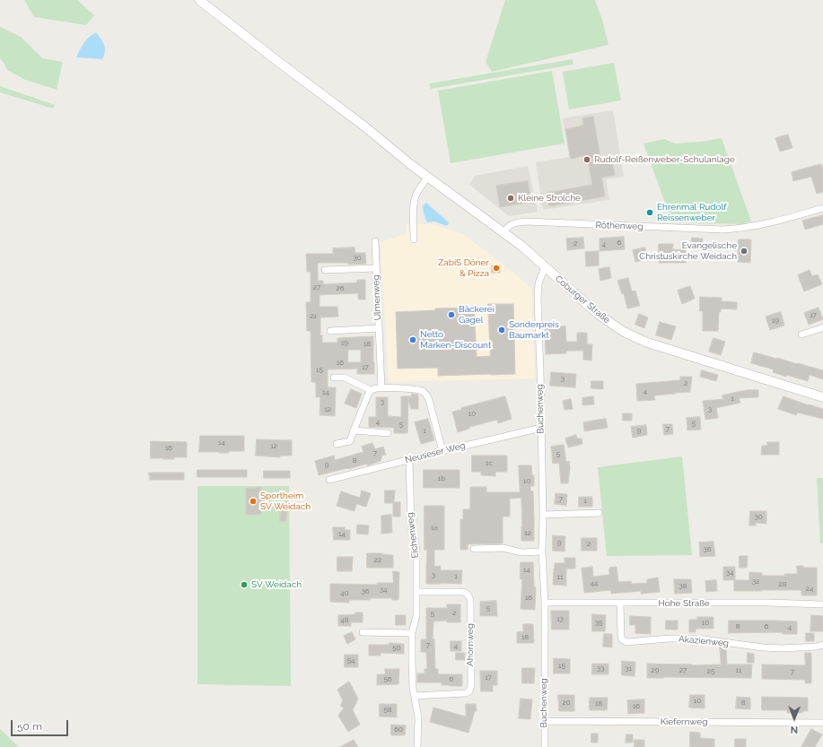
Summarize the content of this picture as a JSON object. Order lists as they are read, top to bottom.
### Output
{
  "streets": {
    "main road": ["Coburger Straße"],
    "street": [
      "Röthenweg",
      "Ulmenweg",
      "Buchenweg",
      "Neuseser Weg",
      "Eichenweg",
      "Hohe Straße",
      "Akazienweg",
      "Ahornweg",
      "Kiefernweg"
    ]
  },
  "crossings": [
    ["Röthenweg", "Coburger Straße"],
    ["Coburger Straße", "Buchenweg"],
    ["Buchenweg", "Neuseser Weg"],
    ["Buchenweg", "Hohe Straße"],
    ["Buchenweg", "Kiefernweg"],
    ["Neuseser Weg", "Eichenweg"],
    ["Eichenweg", "Ahornweg"],
    ["Hohe Straße", "Akazienweg"]
  ],
  "places": [
    "Rudolf-Reißenweber-Schulanlage",
    "Kleine Strolche",
    "Ehrenmal Rudolf Reissenweber",
    "Evangelische Christuskirche Weidach",
    "ZabiS Döner & Pizza",
    "Bäckerei Gagel",
    "Sonderpreis Baumarkt",
    "Netto Marken-Discount",
    "Sportheim SV Weidach",
    "SV Weidach"
  ],
  "house_numbers": [
    "6",
    "2",
    "4",
    "30",
    "27",
    "26",
    "17",
    "21",
    "19",
    "19",
    "18",
    "16",
    "17",
    "15",
    "3",
    "2",
    "4",
    "14",
    "1",
    "3",
    "12",
    "3",
    "10",
    "4",
    "5",
    "5",
    "7",
    "1",
    "9",
    "14",
    "12",
    "16",
    "7",
    "5",
    "8",
    "1c",
    "9",
    "1b",
    "10",
    "7",
    "1",
    "30",
    "1a",
    "12",
    "14",
    "9",
    "2",
    "36",
    "22",
    "14",
    "34",
    "3",
    "1",
    "11",
    "32",
    "44",
    "28",
    "38",
    "24",
    "34",
    "36",
    "40",
    "16",
    "5",
    "2",
    "5",
    "13",
    "48",
    "35",
    "10",
    "8",
    "6",
    "4",
    "18",
    "7",
    "4",
    "50",
    "54",
    "15",
    "33",
    "31",
    "29",
    "27",
    "11",
    "25",
    "7",
    "17",
    "56",
    "6",
    "10",
    "20",
    "8",
    "18",
    "16",
    "58",
    "60"
  ],
  "scale_bar": "50 m",
  "north": "bottom"
}
